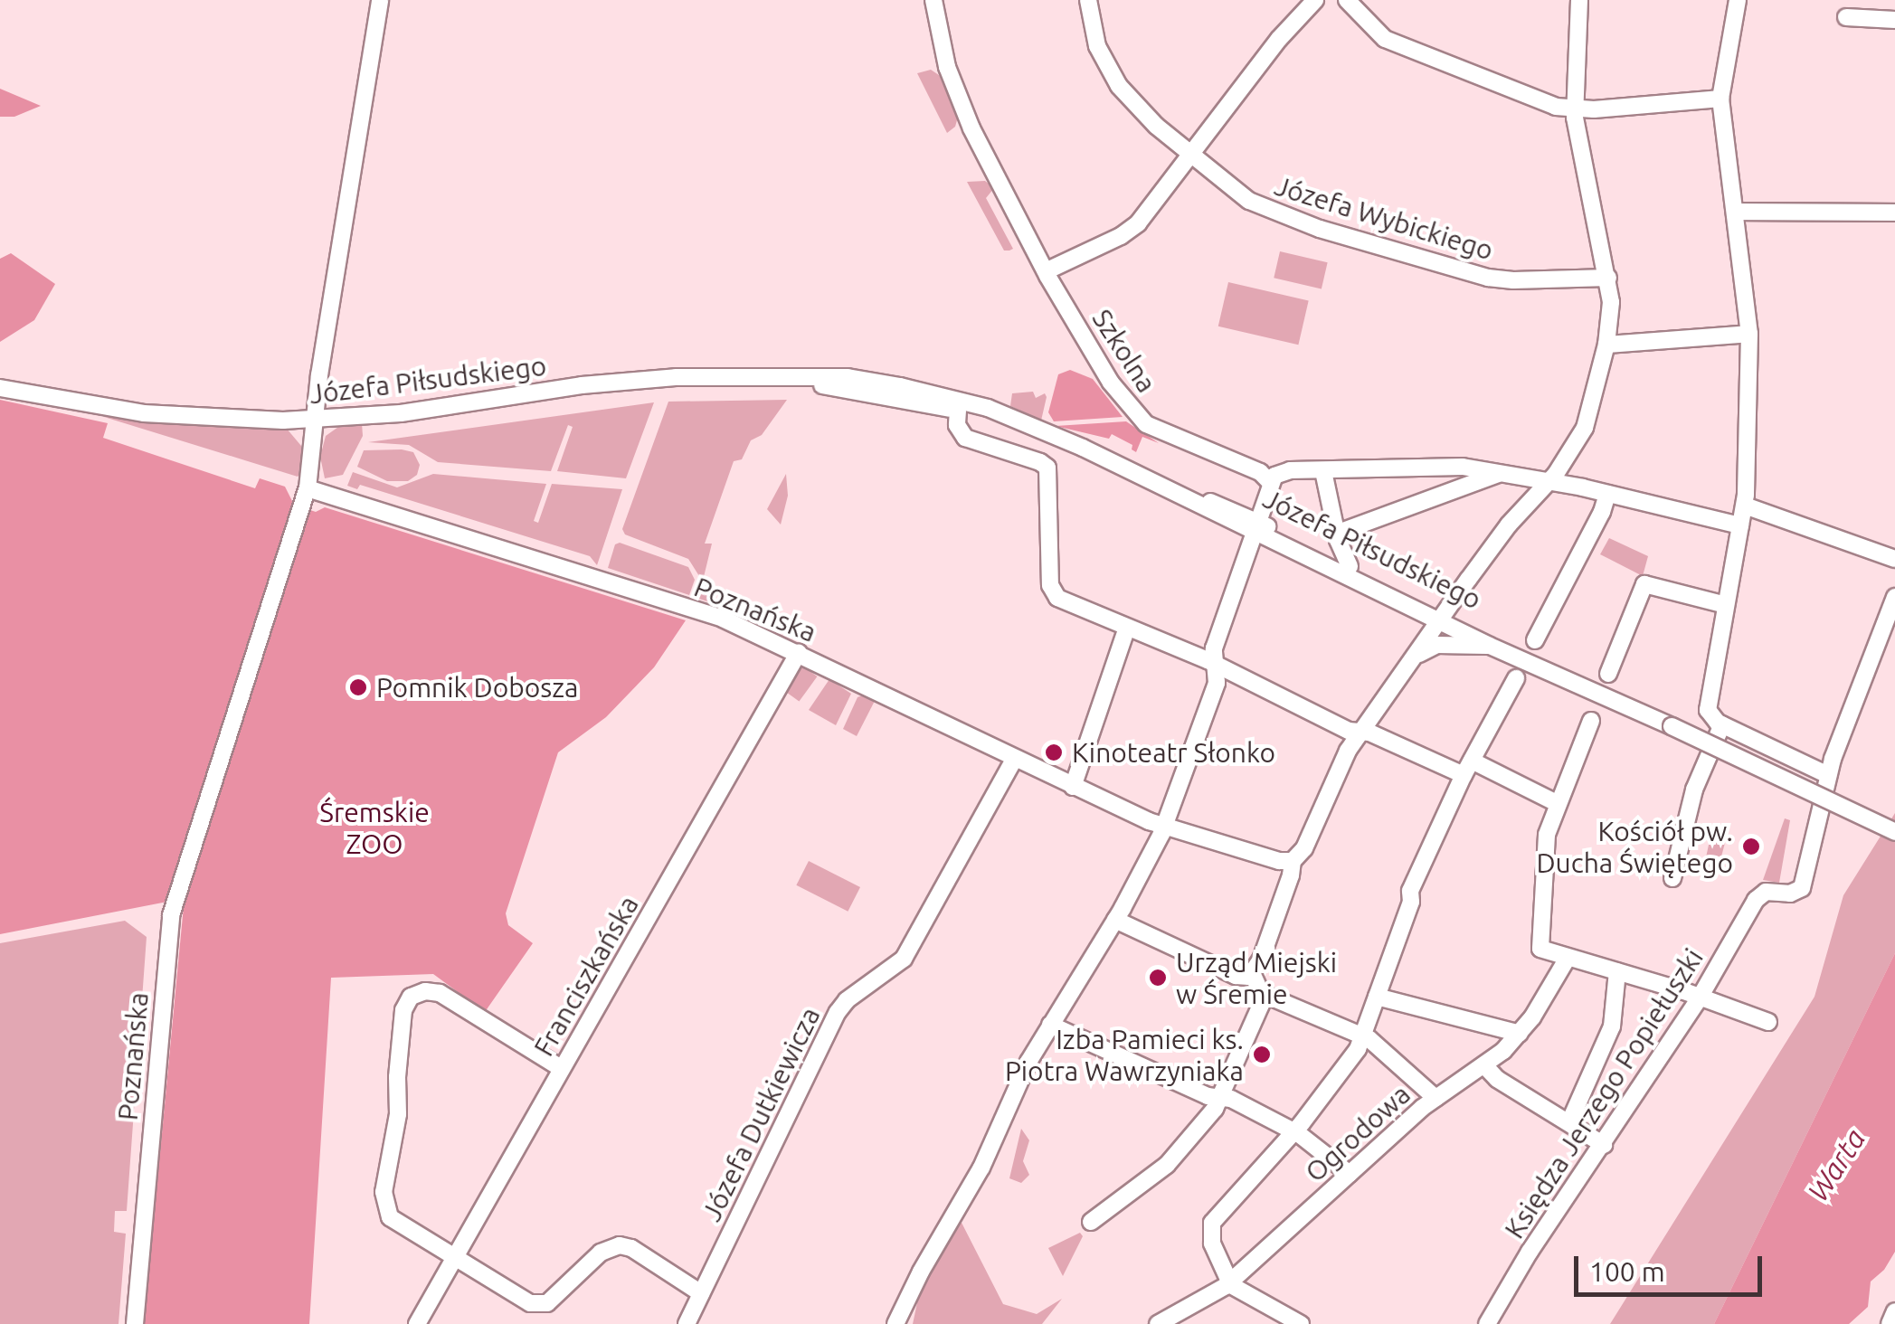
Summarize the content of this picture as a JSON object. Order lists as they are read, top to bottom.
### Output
{
  "streets": {
    "street": [
      "Józefa Wybickiego",
      "Szkolna",
      "Józefa Piłsudskiego",
      "Poznańska",
      "Franciszkańska",
      "Księdza Jerzego Popiełuszki",
      "Józefa Dutkiewicza",
      "Ogrodowa"
    ]
  },
  "crossings": [
    ["Józefa Piłsudskiego", "Poznańska"],
    ["Poznańska", "Franciszkańska"],
    ["Poznańska", "Józefa Dutkiewicza"]
  ],
  "water": ["Warta"],
  "parks": ["Śremskie ZOO"],
  "places": [
    "Pomnik Dobosza",
    "Kinoteatr Słonko",
    "Kościół pw. Ducha Świętego",
    "Urząd Miejski w Śremie",
    "Izba Pamieci ks. Piotra Wawrzyniaka"
  ],
  "scale_bar": "100 m"
}
